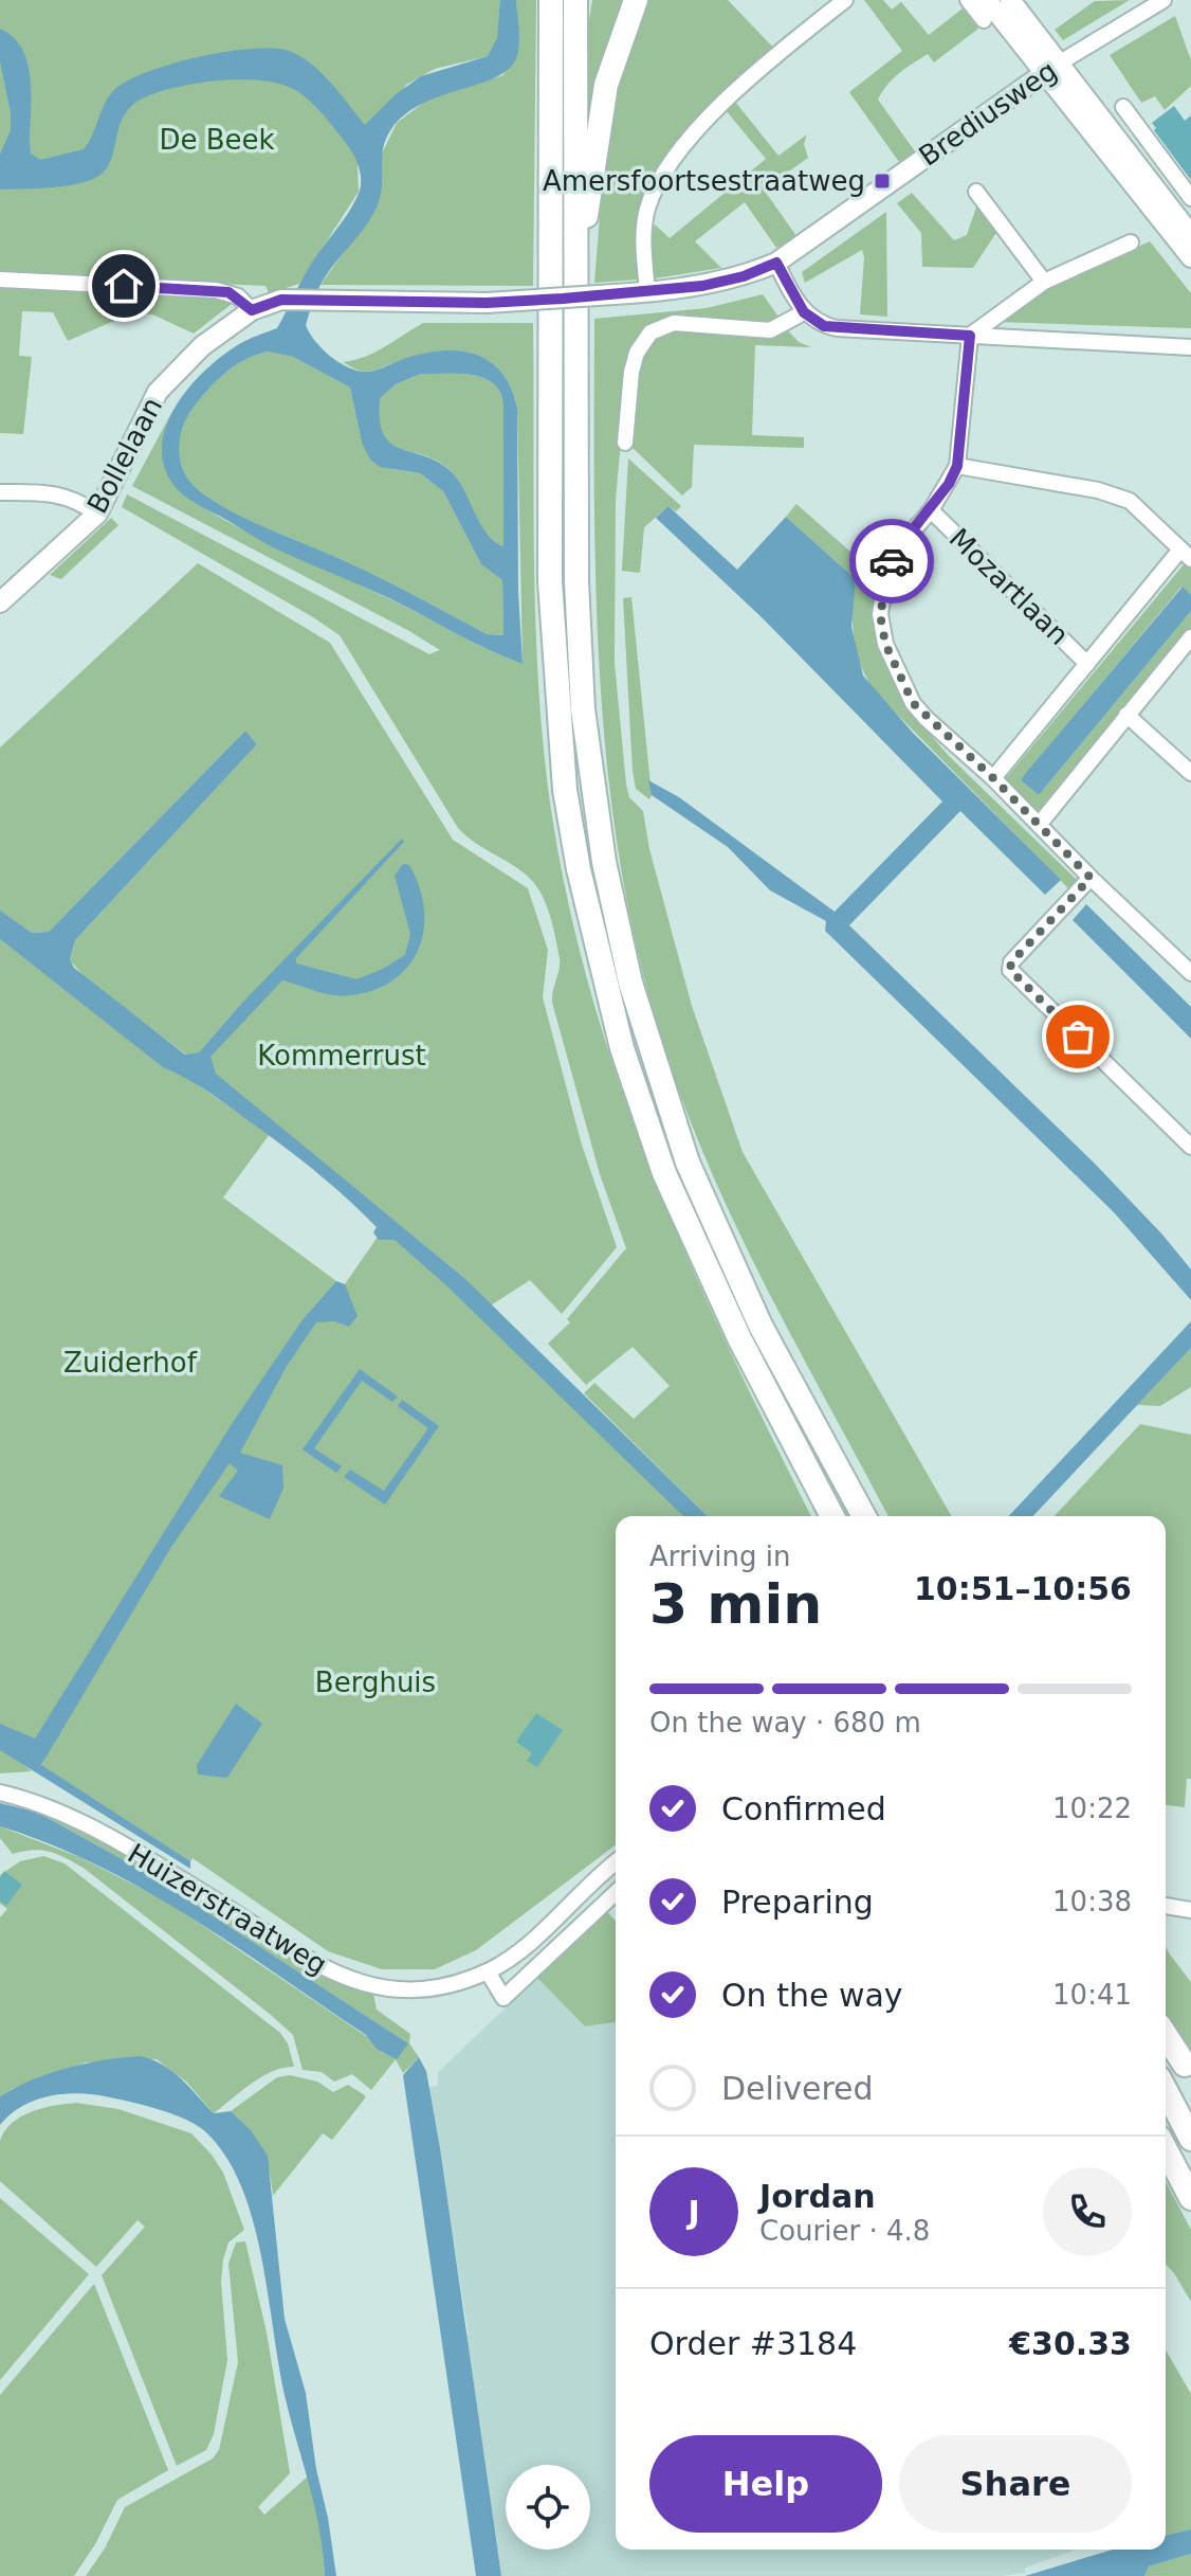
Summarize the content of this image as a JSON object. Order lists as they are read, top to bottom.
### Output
{
  "streets": {
    "main road": ["Brediusweg", "Bollelaan"],
    "street": ["Mozartlaan", "Huizerstraatweg"]
  },
  "crossings": [
    ["Brediusweg", "Bollelaan"]
  ],
  "parks": [
    "De Beek",
    "Kommerrust",
    "Zuiderhof",
    "Berghuis"
  ],
  "places": {
    "transit": ["Amersfoortsestraatweg"]
  },
  "page": {
    "heading": ["3 min", "Arriving in", "10:51–10:56"],
    "panel": [
      "Jordan",
      "Courier · 4.8",
      "Order #3184",
      "€30.33"
    ],
    "bar": "On the way · 680 m",
    "list": [
      ["Confirmed", "10:22"],
      ["Preparing", "10:38"],
      ["On the way", "10:41"],
      "Delivered"
    ],
    "round": "J",
    "buttons": ["Help", "Share"]
  }
}
